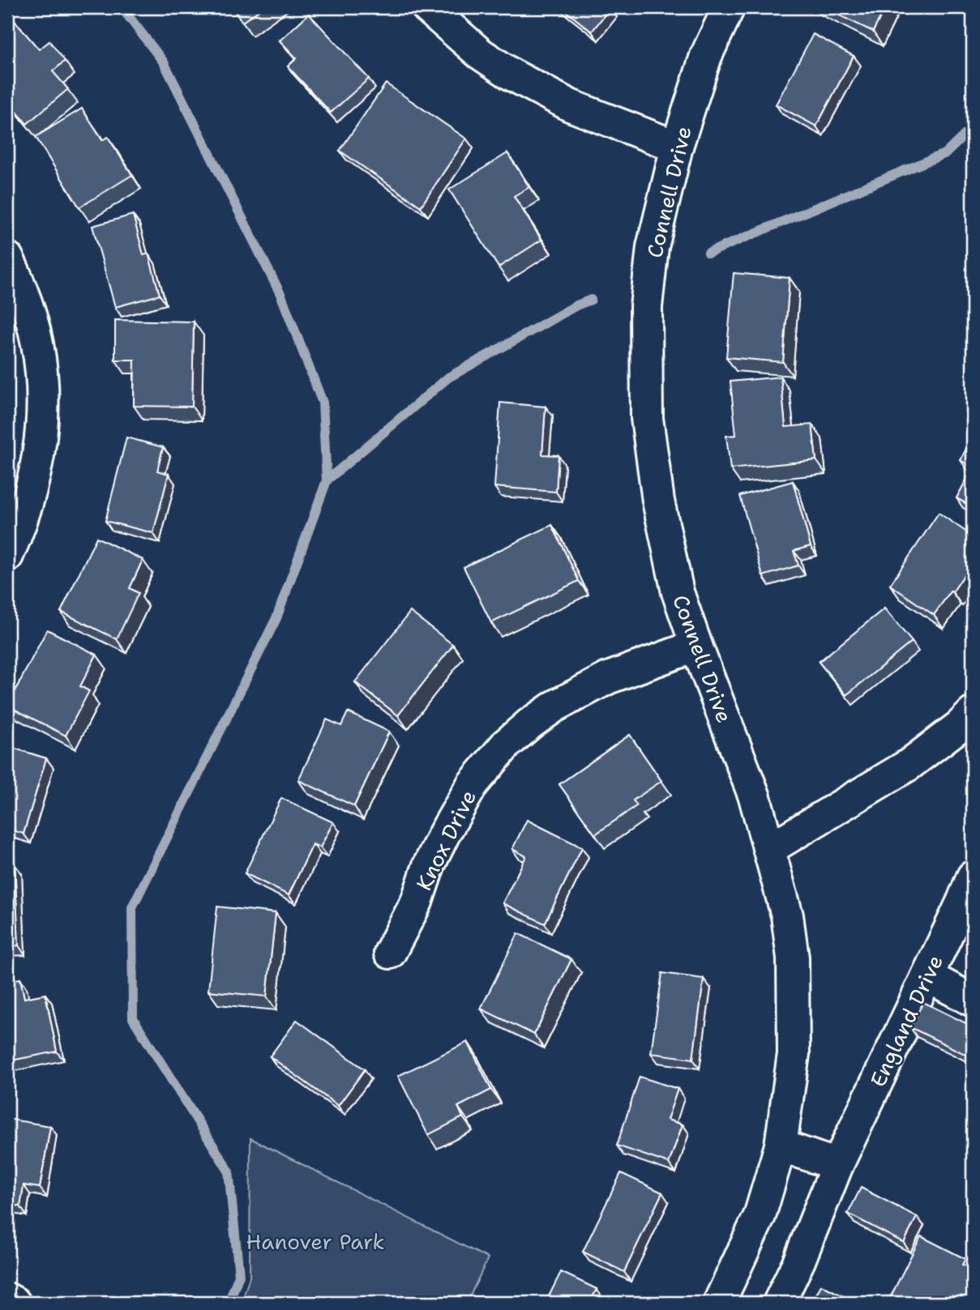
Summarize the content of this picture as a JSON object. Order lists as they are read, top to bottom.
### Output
{
  "streets": {
    "street": ["Connell Drive", "Knox Drive", "England Drive"]
  },
  "crossings": [
    ["Connell Drive", "Knox Drive"]
  ],
  "parks": ["Hanover Park"]
}
